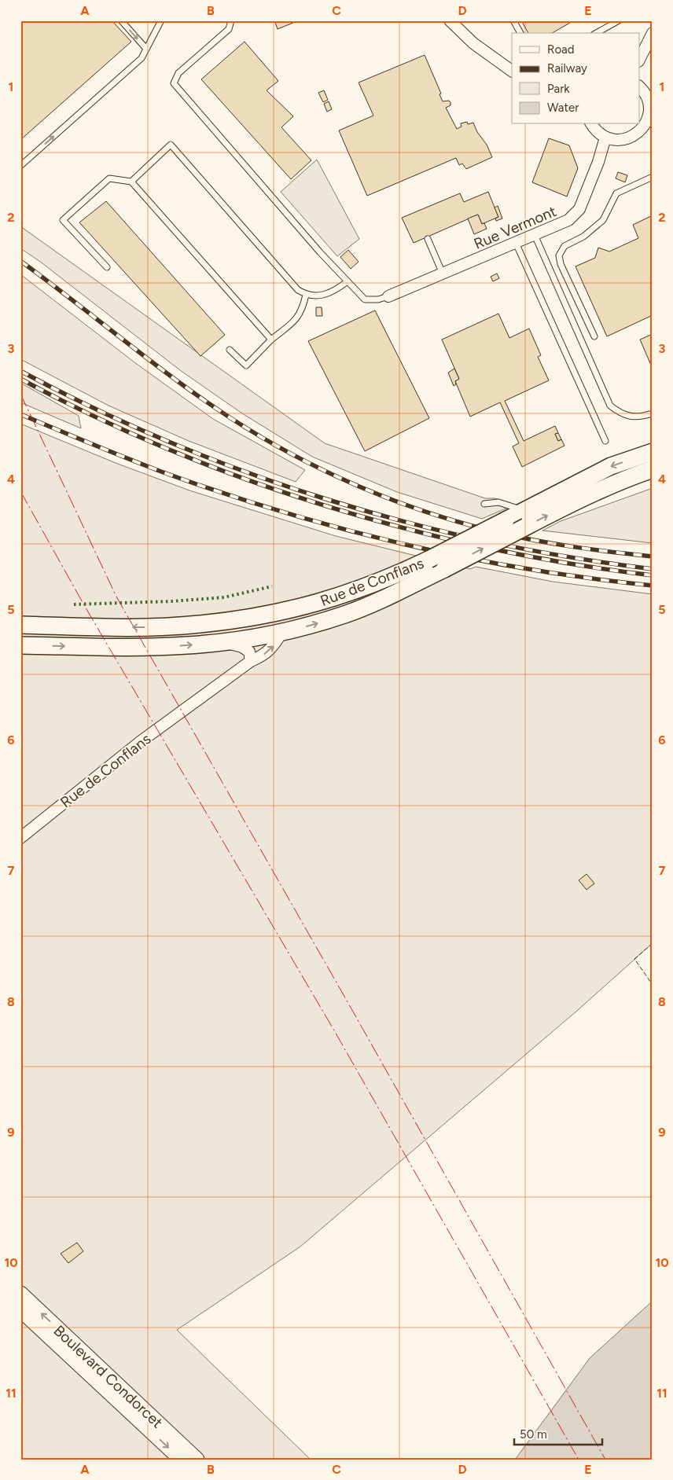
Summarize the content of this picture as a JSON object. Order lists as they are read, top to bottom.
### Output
{
  "streets": {
    "main road": ["Rue de Conflans", "Boulevard Condorcet"],
    "street": ["Rue Vermont"]
  },
  "legend": [
    "Road",
    "Railway",
    "Park",
    "Water"
  ],
  "scale_bar": "50 m",
  "grid": {
    "columns": [
      "A",
      "B",
      "C",
      "D",
      "E"
    ],
    "rows": [
      "1",
      "2",
      "3",
      "4",
      "5",
      "6",
      "7",
      "8",
      "9",
      "10",
      "11"
    ]
  }
}
